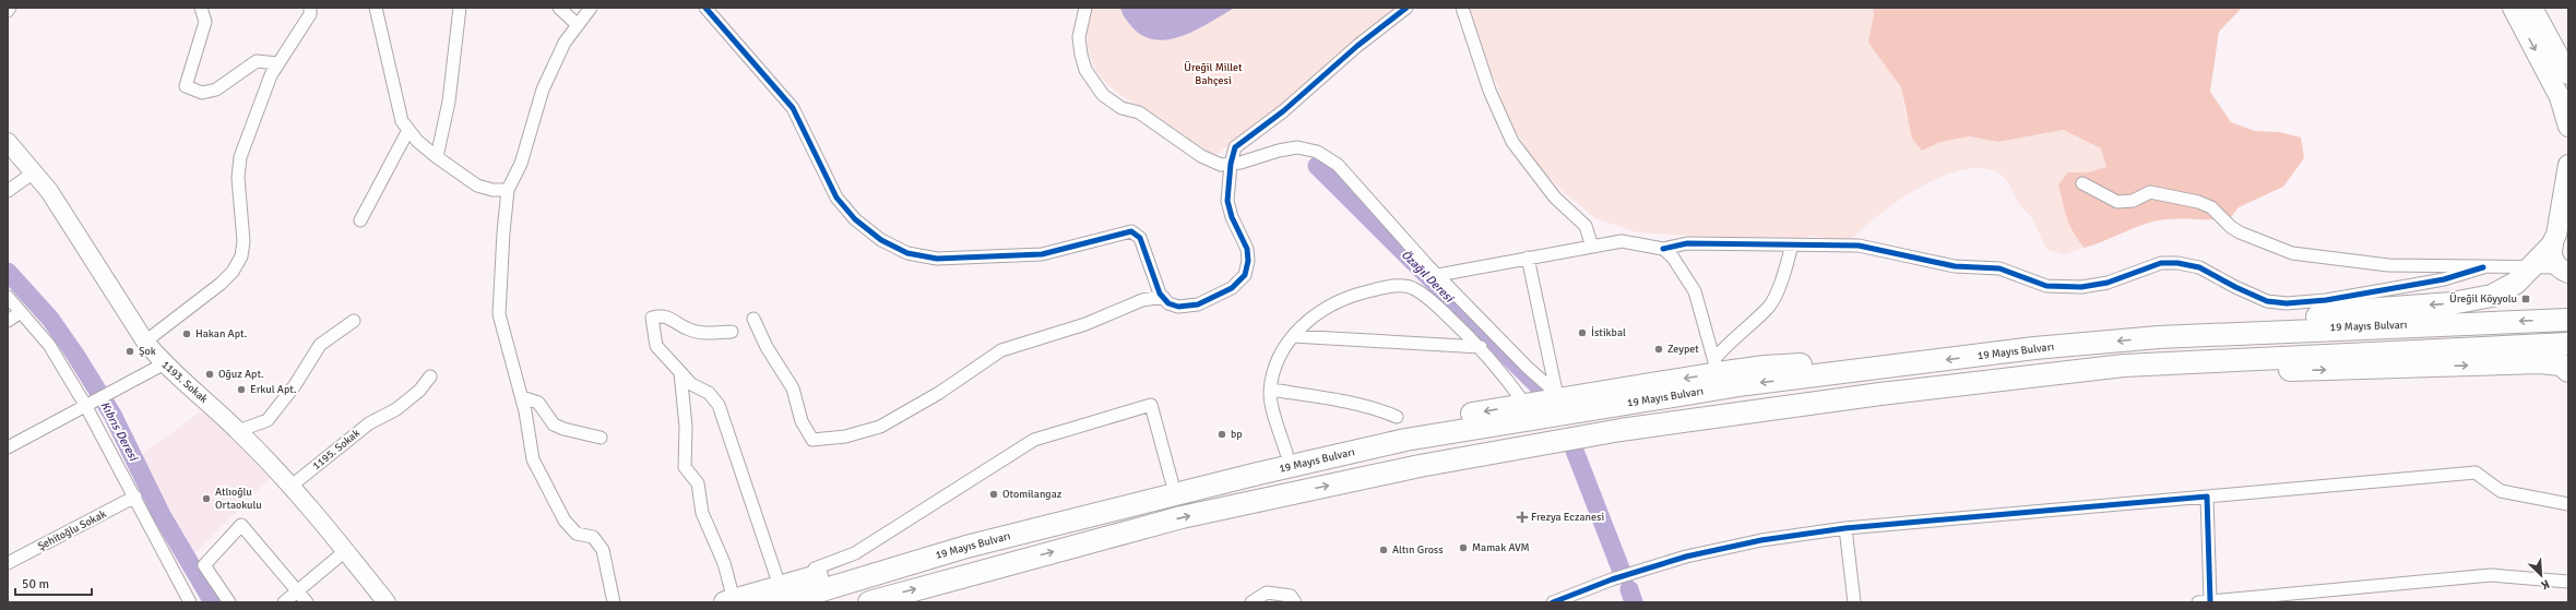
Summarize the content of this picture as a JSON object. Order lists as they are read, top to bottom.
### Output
{
  "streets": {
    "highway": ["19 Mayıs Bulvarı"],
    "street": ["1193. Sokak", "1195. Sokak", "Şehitoğlu Sokak"]
  },
  "crossings": [
    ["1193. Sokak", "1195. Sokak"]
  ],
  "water": ["Özağıl Deresi", "Kıbrıs Deresi"],
  "parks": ["Üreğil Millet Bahçesi"],
  "places": {
    "transit": ["Üreğil Köyyolu"],
    "other": [
      "İstikbal",
      "Hakan Apt.",
      "Zeypet",
      "Şok",
      "Oğuz Apt.",
      "Erkul Apt.",
      "bp",
      "Otomilangaz",
      "Atlıoğlu Ortaokulu",
      "Mamak AVM",
      "Altın Gross"
    ],
    "health": ["Frezya Eczanesi"]
  },
  "scale_bar": "50 m",
  "north": "bottom right"
}
